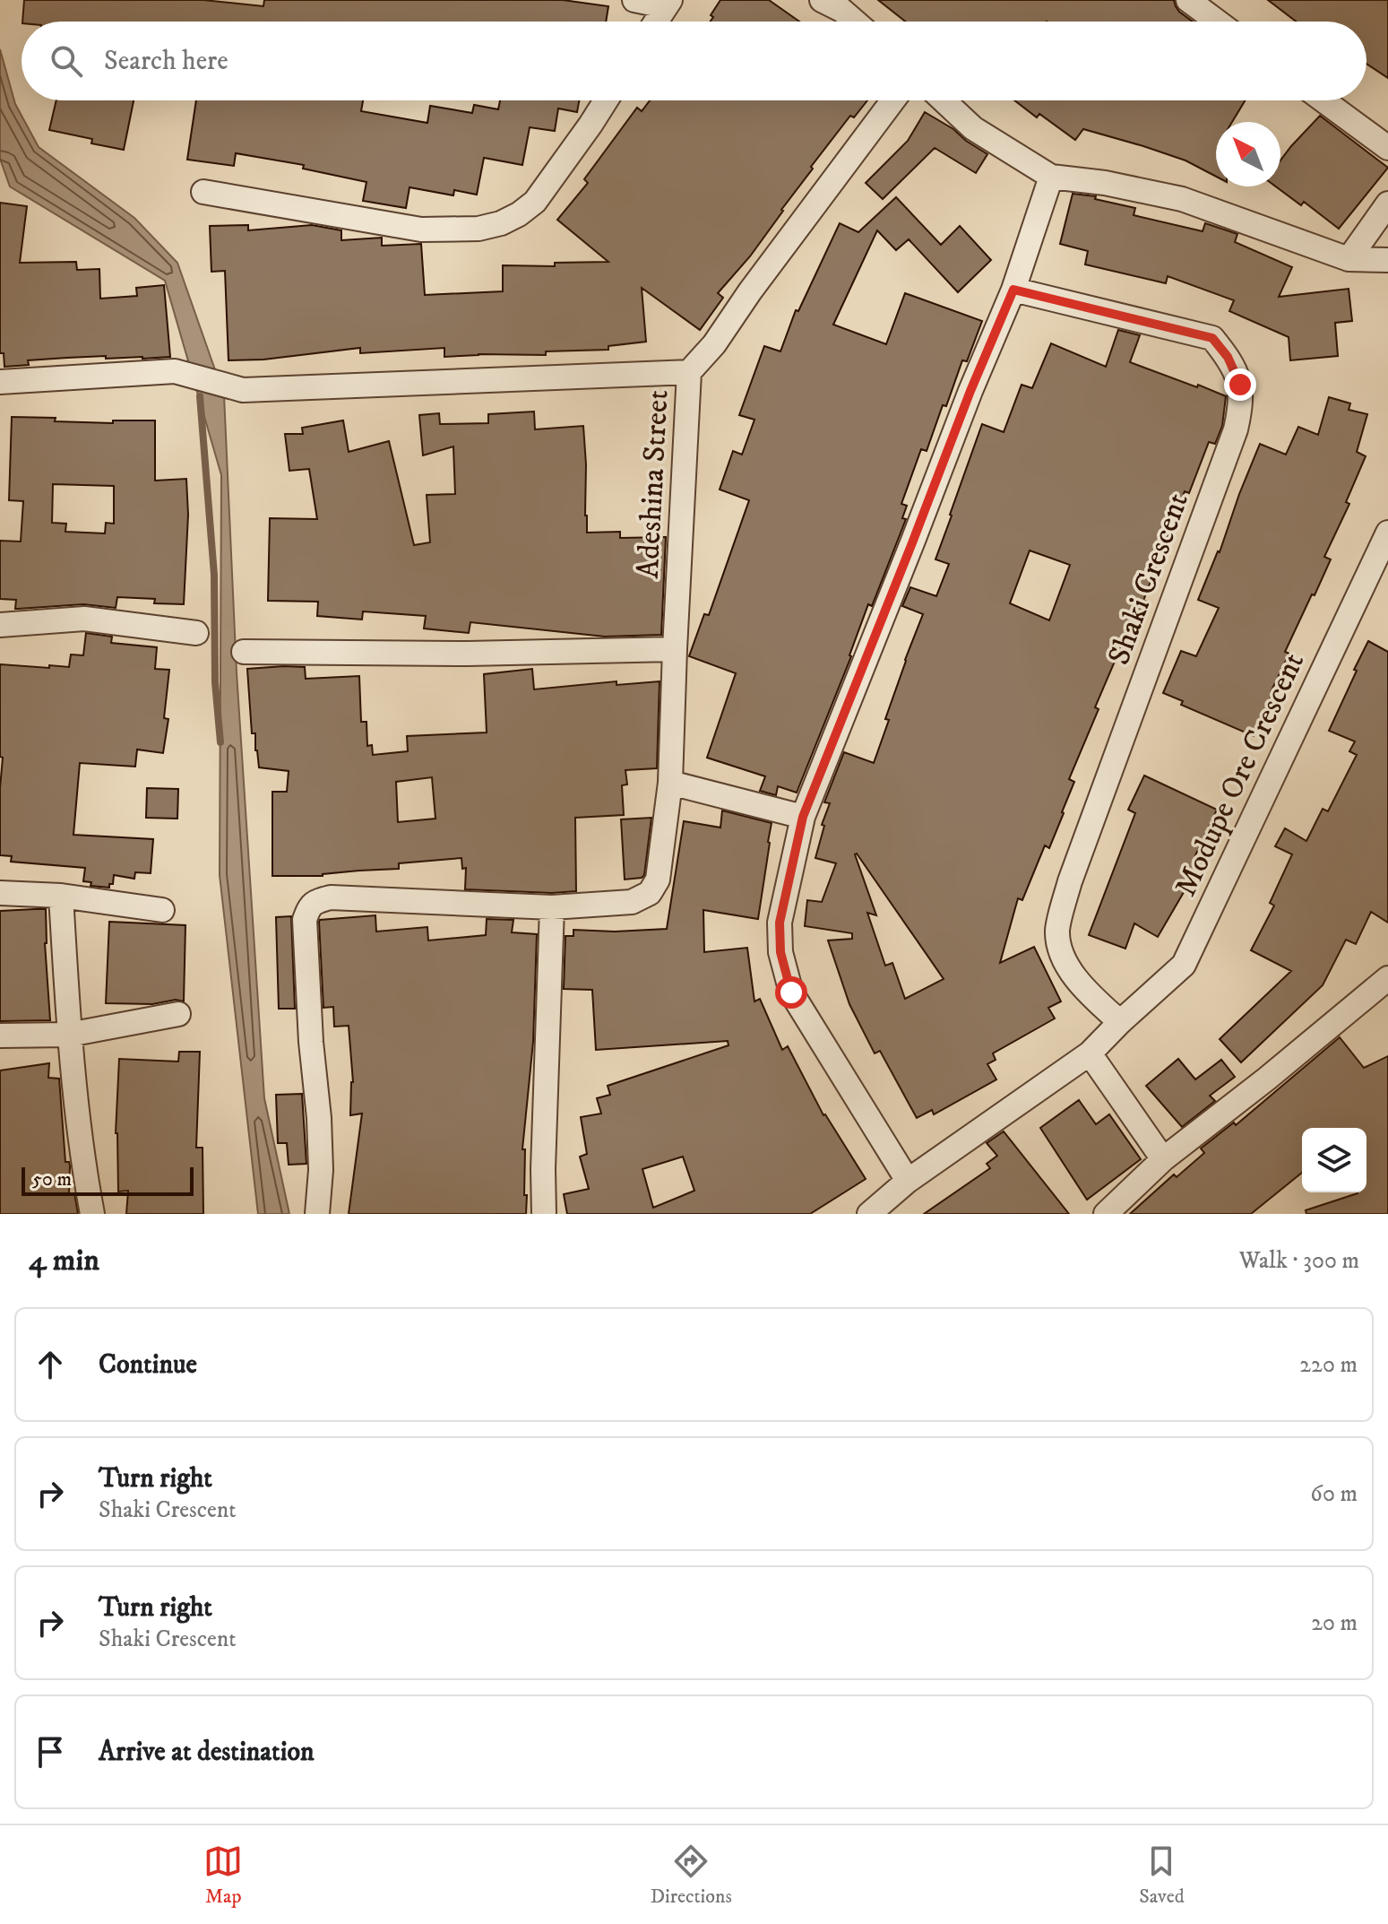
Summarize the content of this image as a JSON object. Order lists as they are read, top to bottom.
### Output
{
  "streets": {
    "street": ["Adeshina Street", "Shaki Crescent", "Modupe Ore Crescent"]
  },
  "crossings": [
    ["Shaki Crescent", "Modupe Ore Crescent"]
  ],
  "scale_bar": "50 m",
  "north": "top left",
  "page": {
    "search": "Search here",
    "scale": "50 m",
    "heading": ["4 min", "Walk · 300 m"],
    "list": [
      ["Continue", "220 m"],
      ["Turn right", "Shaki Crescent", "60 m"],
      ["Turn right", "Shaki Crescent", "20 m"],
      "Arrive at destination"
    ],
    "nav": ["Map", "Directions", "Saved"]
  }
}
